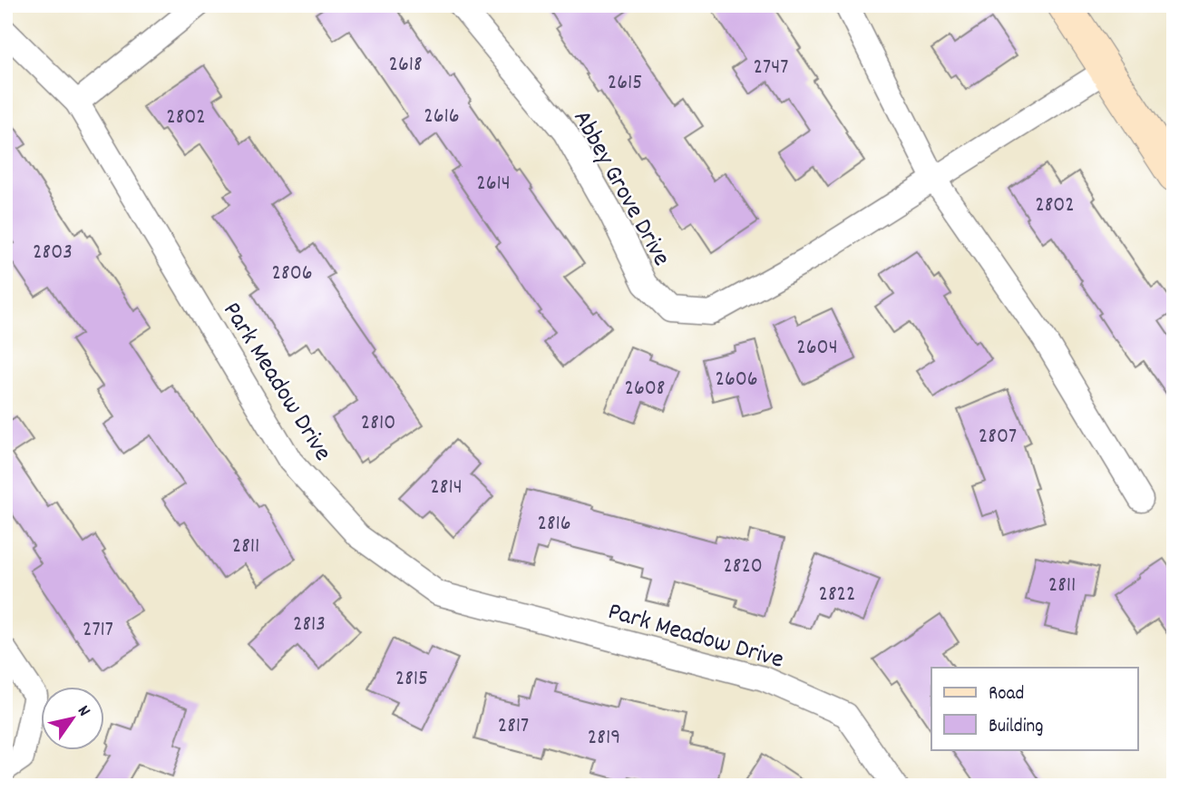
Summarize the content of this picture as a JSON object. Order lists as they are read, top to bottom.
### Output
{
  "streets": {
    "street": ["Abbey Grove Drive", "Park Meadow Drive"]
  },
  "house_numbers": [
    "2618",
    "2747",
    "2615",
    "2616",
    "2802",
    "2614",
    "2802",
    "2803",
    "2806",
    "2604",
    "2606",
    "2608",
    "2810",
    "2807",
    "2814",
    "2816",
    "2811",
    "2820",
    "2811",
    "2822",
    "2813",
    "2717",
    "2815",
    "2817",
    "2819"
  ],
  "legend": ["Road", "Building"],
  "north": "top right"
}
